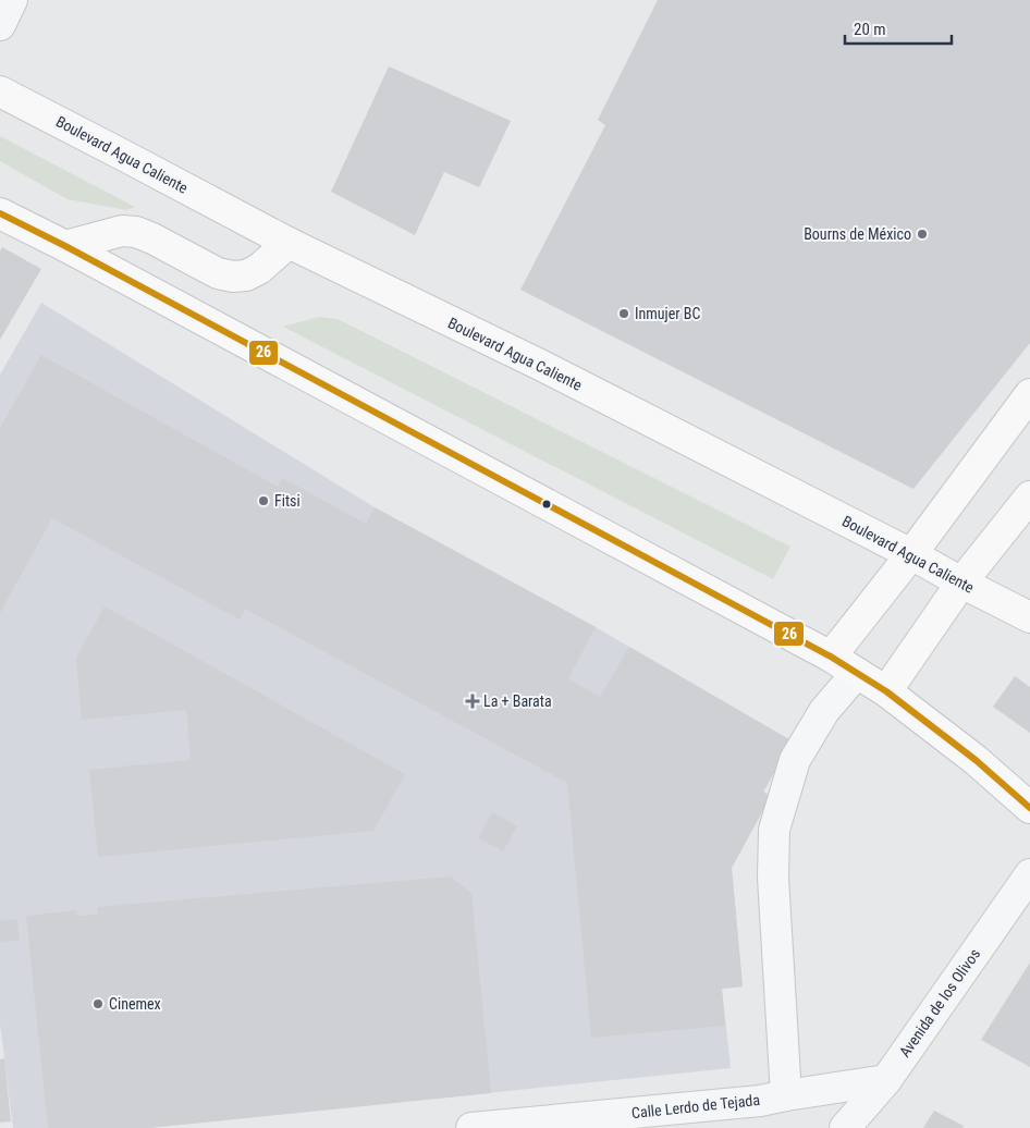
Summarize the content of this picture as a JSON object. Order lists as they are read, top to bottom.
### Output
{
  "streets": {
    "main road": ["Boulevard Agua Caliente"],
    "street": ["Avenida de los Olivos", "Calle Lerdo de Tejada"]
  },
  "crossings": [
    ["Avenida de los Olivos", "Calle Lerdo de Tejada"]
  ],
  "places": {
    "other": [
      "Bourns de México",
      "Inmujer BC",
      "Fitsi",
      "Cinemex"
    ],
    "health": ["La + Barata"]
  },
  "lines": ["transit line 26"],
  "scale_bar": "20 m"
}
